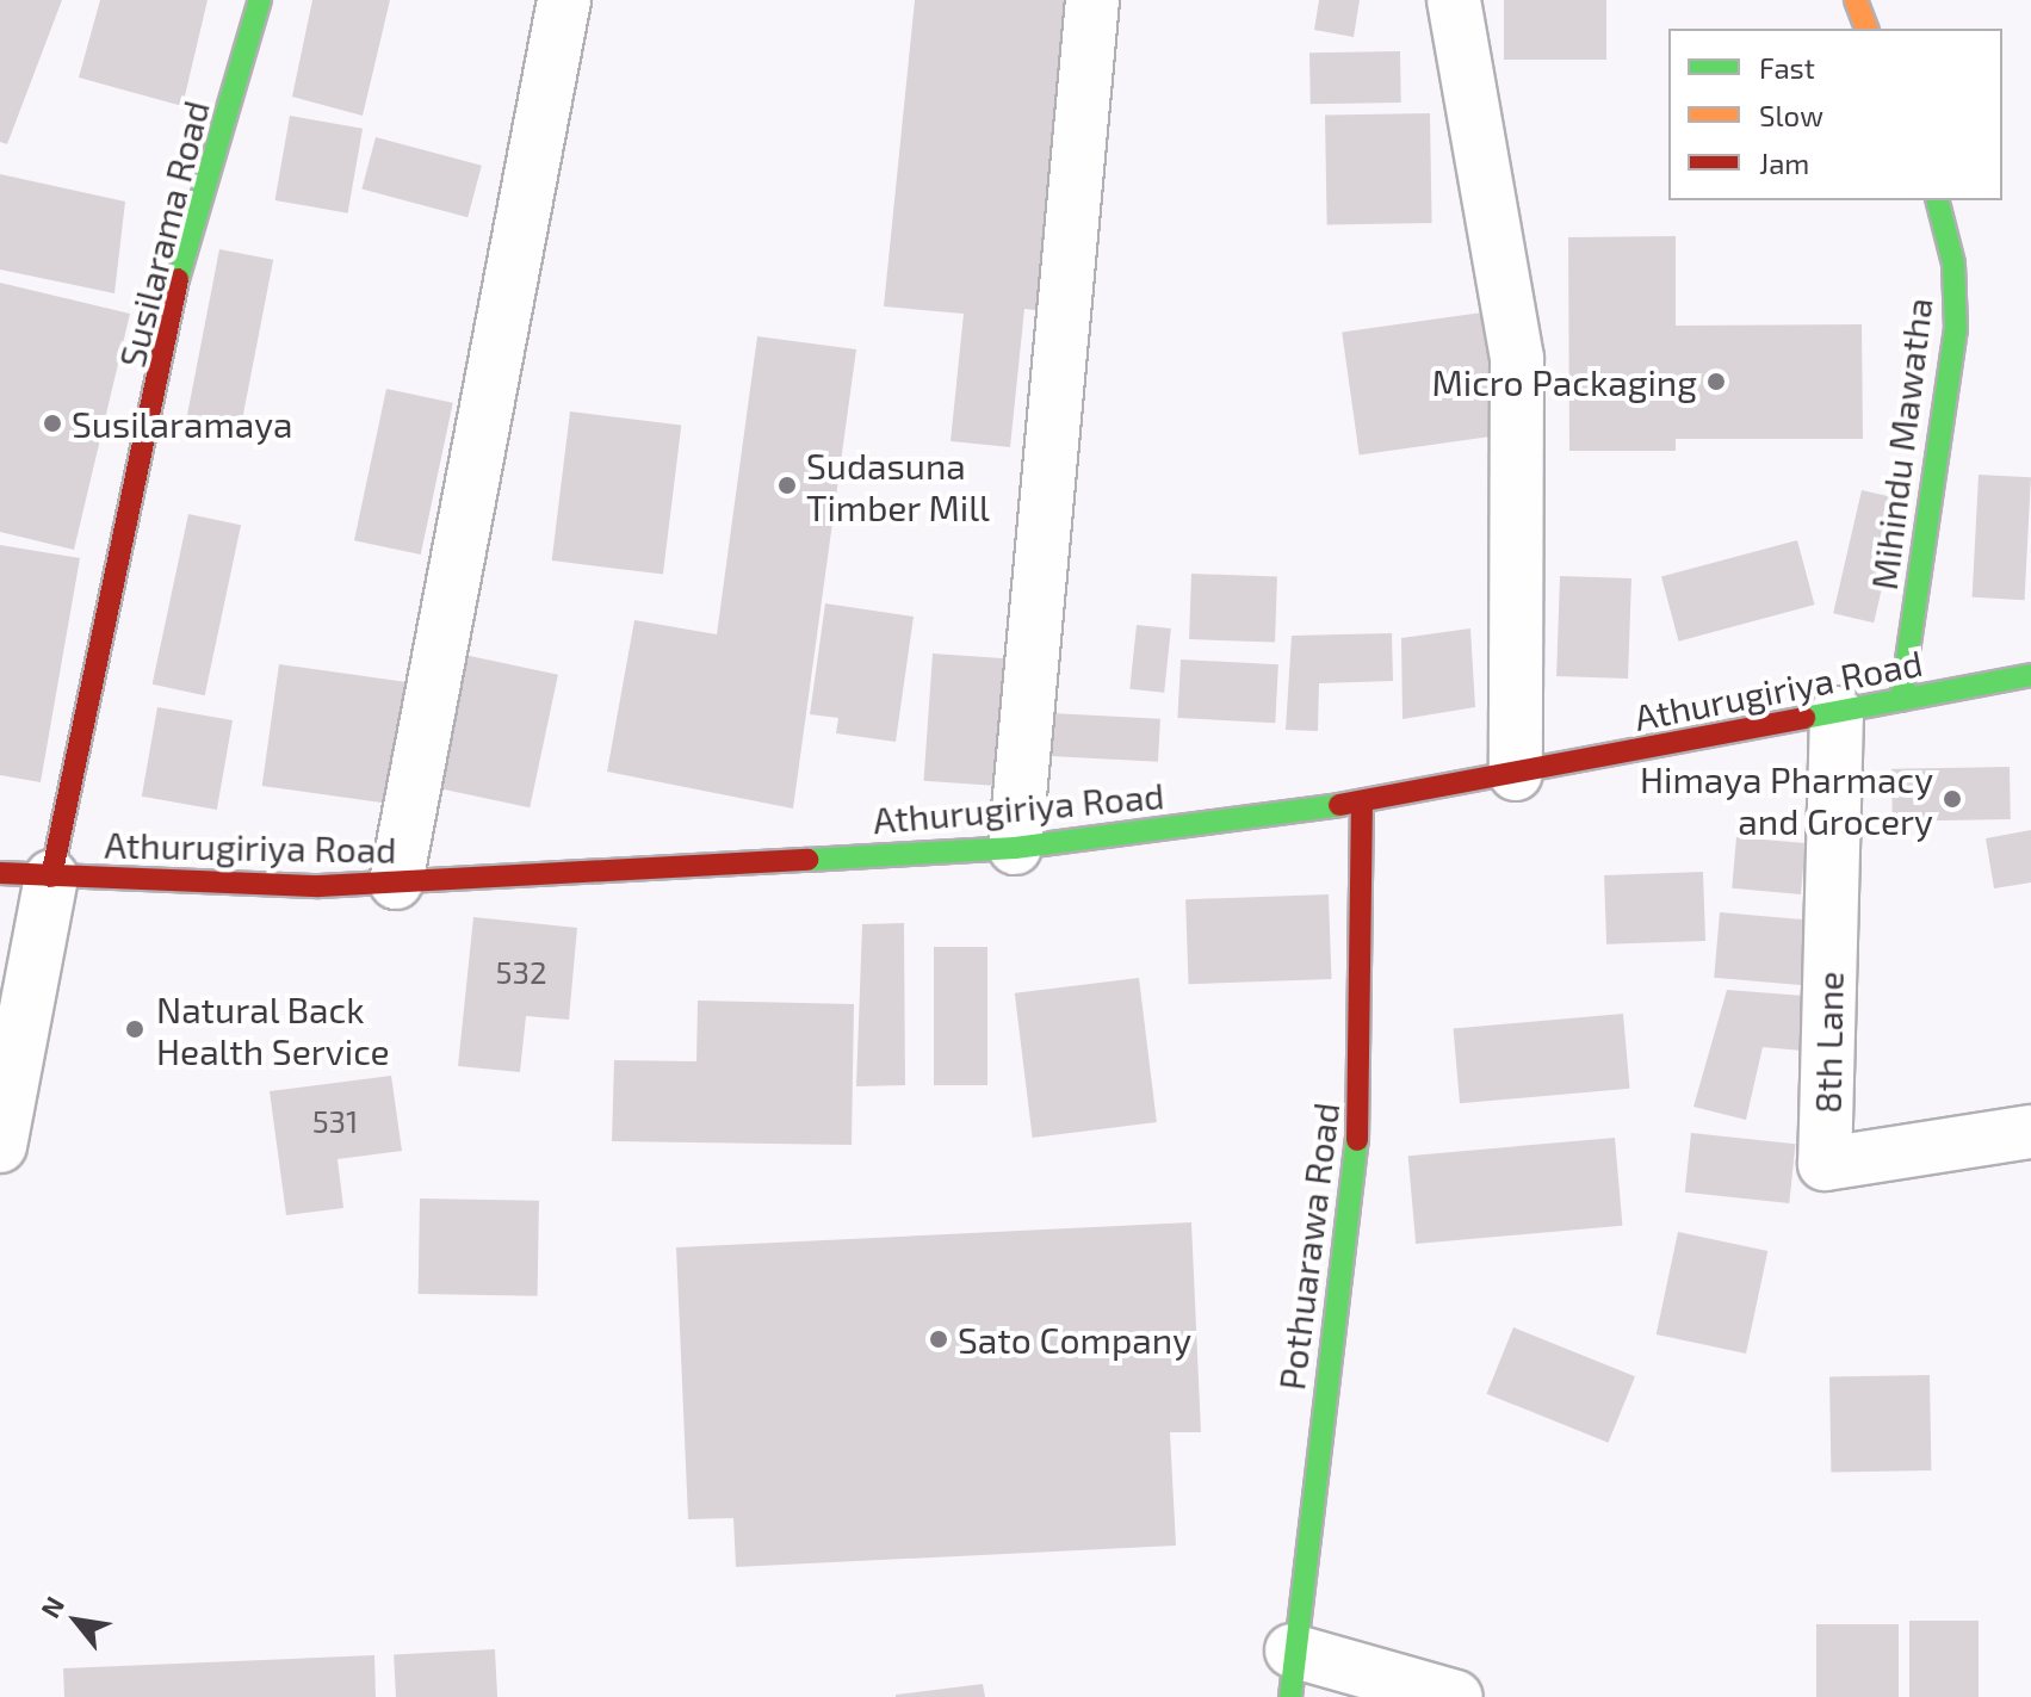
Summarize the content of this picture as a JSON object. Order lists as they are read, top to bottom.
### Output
{
  "streets": {
    "main road": [
      "Susilarama Road",
      "Mihindu Mawatha",
      "Athurugiriya Road",
      "Pothuarawa Road"
    ],
    "street": ["8th Lane"]
  },
  "crossings": [
    ["Susilarama Road", "Athurugiriya Road"],
    ["Mihindu Mawatha", "Athurugiriya Road"],
    ["Athurugiriya Road", "8th Lane"],
    ["Athurugiriya Road", "Pothuarawa Road"]
  ],
  "places": [
    "Micro Packaging",
    "Susilaramaya",
    "Sudasuna Timber Mill",
    "Himaya Pharmacy and Grocery",
    "Natural Back Health Service",
    "Sato Company"
  ],
  "house_numbers": ["532", "531"],
  "legend": ["Fast", "Slow", "Jam"],
  "north": "top left"
}
